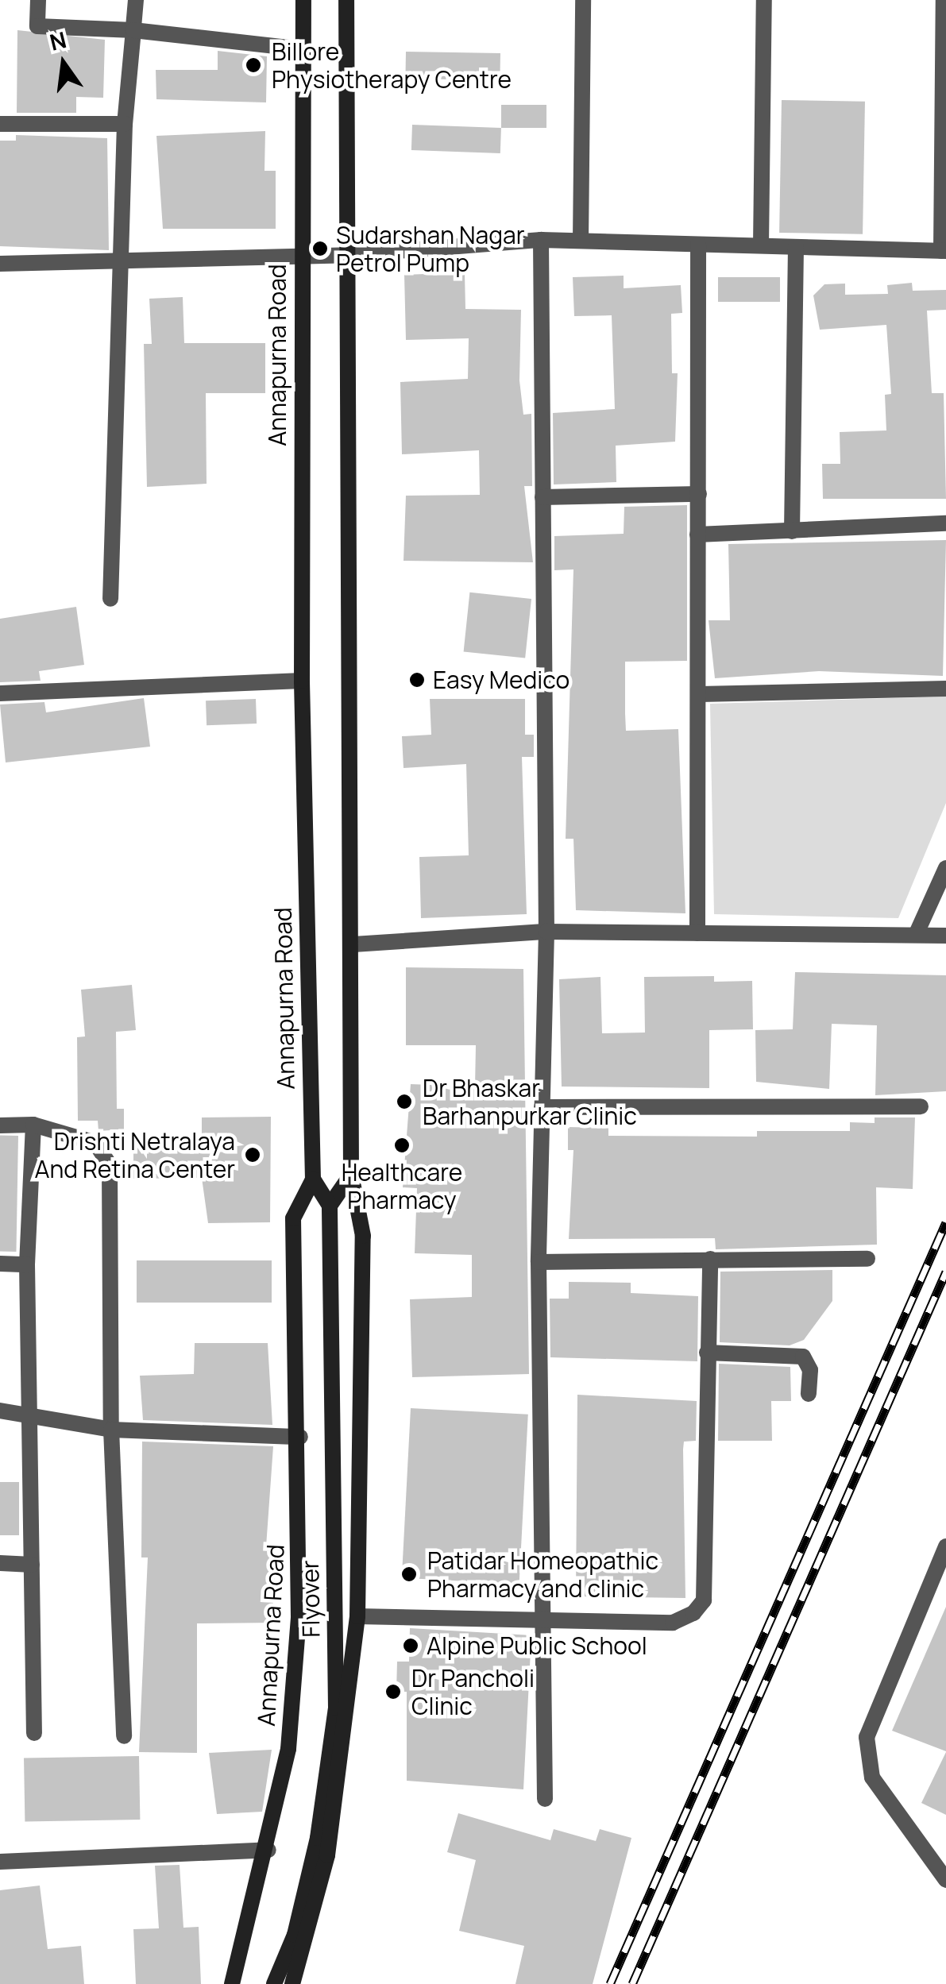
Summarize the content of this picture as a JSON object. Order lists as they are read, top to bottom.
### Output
{
  "streets": {
    "main road": ["Annapurna Road", "Flyover"]
  },
  "places": [
    "Billore Physiotherapy Centre",
    "Sudarshan Nagar Petrol Pump",
    "Easy Medico",
    "Dr Bhaskar Barhanpurkar Clinic",
    "Healthcare Pharmacy",
    "Drishti Netralaya And Retina Center",
    "Patidar Homeopathic Pharmacy and clinic",
    "Alpine Public School",
    "Dr Pancholi Clinic"
  ],
  "north": "top"
}
